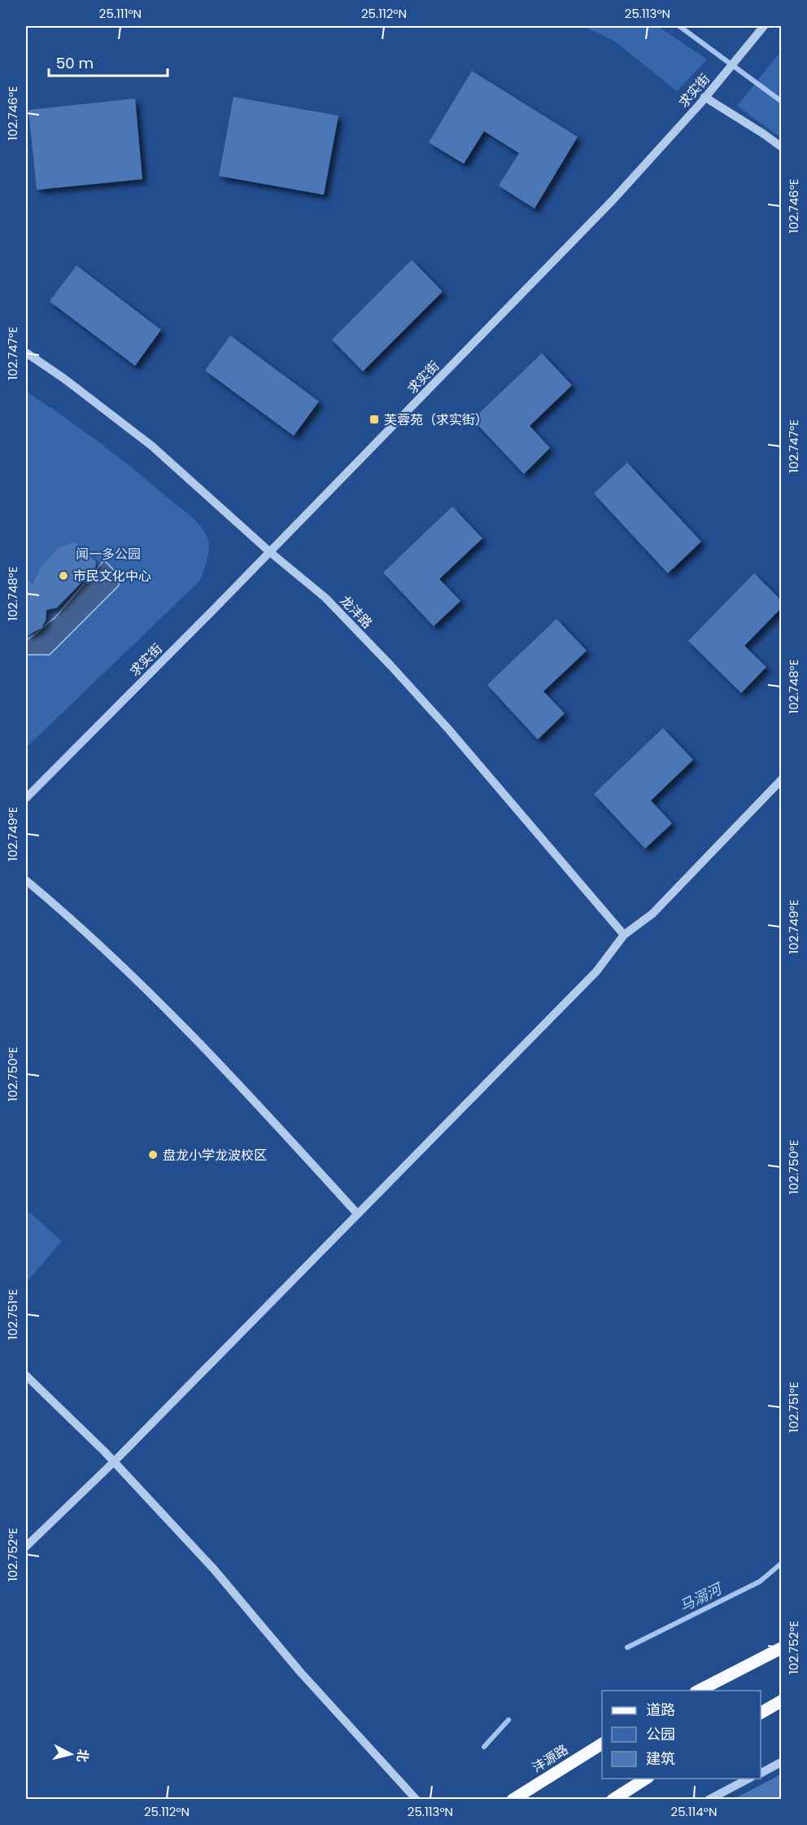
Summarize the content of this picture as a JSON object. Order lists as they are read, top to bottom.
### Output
{
  "streets": {
    "main road": ["沣源路"],
    "street": ["求实街", "龙沣路"]
  },
  "crossings": [
    ["求实街", "龙沣路"]
  ],
  "water": ["马溺河"],
  "parks": ["闻一多公园"],
  "places": {
    "transit": ["芙蓉苑（求实街）"],
    "other": ["市民文化中心", "盘龙小学龙波校区"]
  },
  "legend": ["道路", "公园", "建筑"],
  "scale_bar": "50 m",
  "north": "right",
  "coordinates": [
    "25.111°N",
    "25.112°N",
    "25.113°N",
    "102.746°E",
    "102.747°E",
    "102.748°E",
    "102.749°E",
    "102.750°E",
    "102.751°E",
    "102.752°E",
    "25.114°N"
  ]
}
